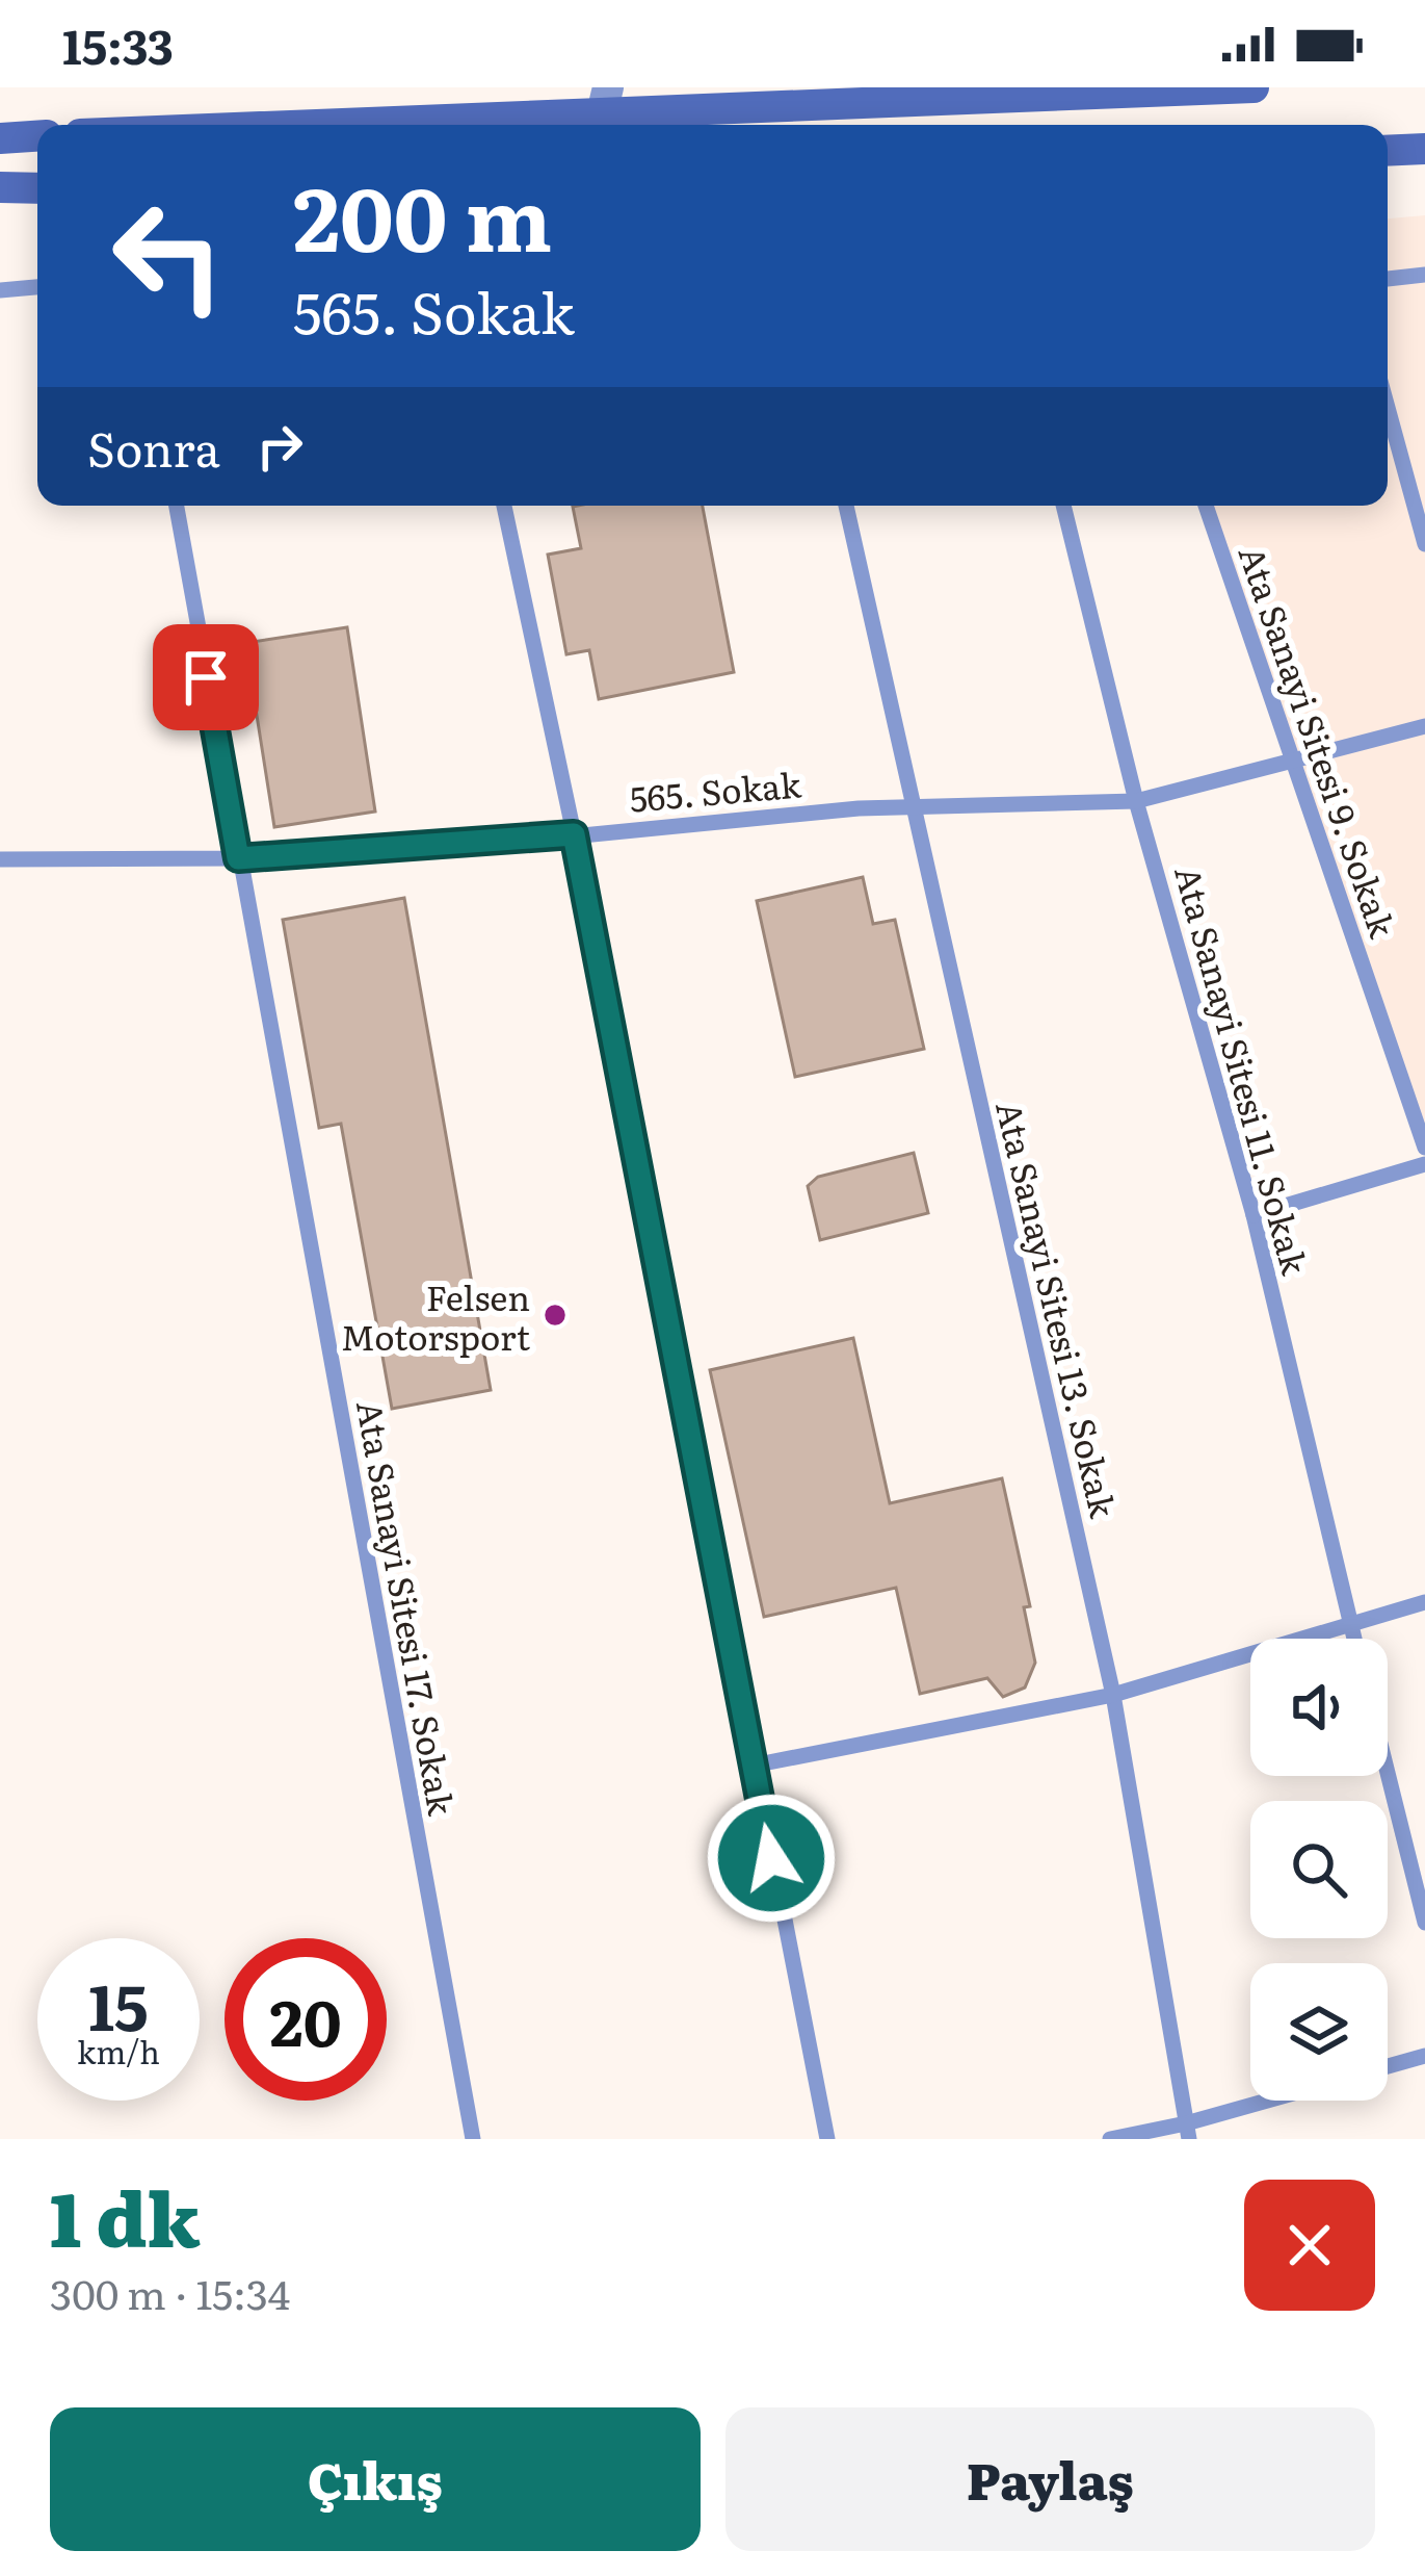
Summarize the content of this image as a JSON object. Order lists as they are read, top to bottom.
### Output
{
  "streets": {
    "lane": [
      "Ata Sanayi Sitesi 9. Sokak",
      "565. Sokak",
      "Ata Sanayi Sitesi 11. Sokak",
      "Ata Sanayi Sitesi 13. Sokak",
      "Ata Sanayi Sitesi 17. Sokak"
    ]
  },
  "crossings": [
    ["Ata Sanayi Sitesi 9. Sokak", "565. Sokak"],
    ["565. Sokak", "Ata Sanayi Sitesi 11. Sokak"],
    ["565. Sokak", "Ata Sanayi Sitesi 13. Sokak"],
    ["565. Sokak", "Ata Sanayi Sitesi 17. Sokak"]
  ],
  "places": ["Felsen Motorsport"],
  "page": {
    "status": "15:33",
    "turn": ["200 m", "565. Sokak"],
    "then": "Sonra",
    "speed": "15 km/h",
    "limit": "20",
    "heading": ["1 dk", "300 m · 15:34"],
    "buttons": ["Çıkış", "Paylaş"]
  }
}
